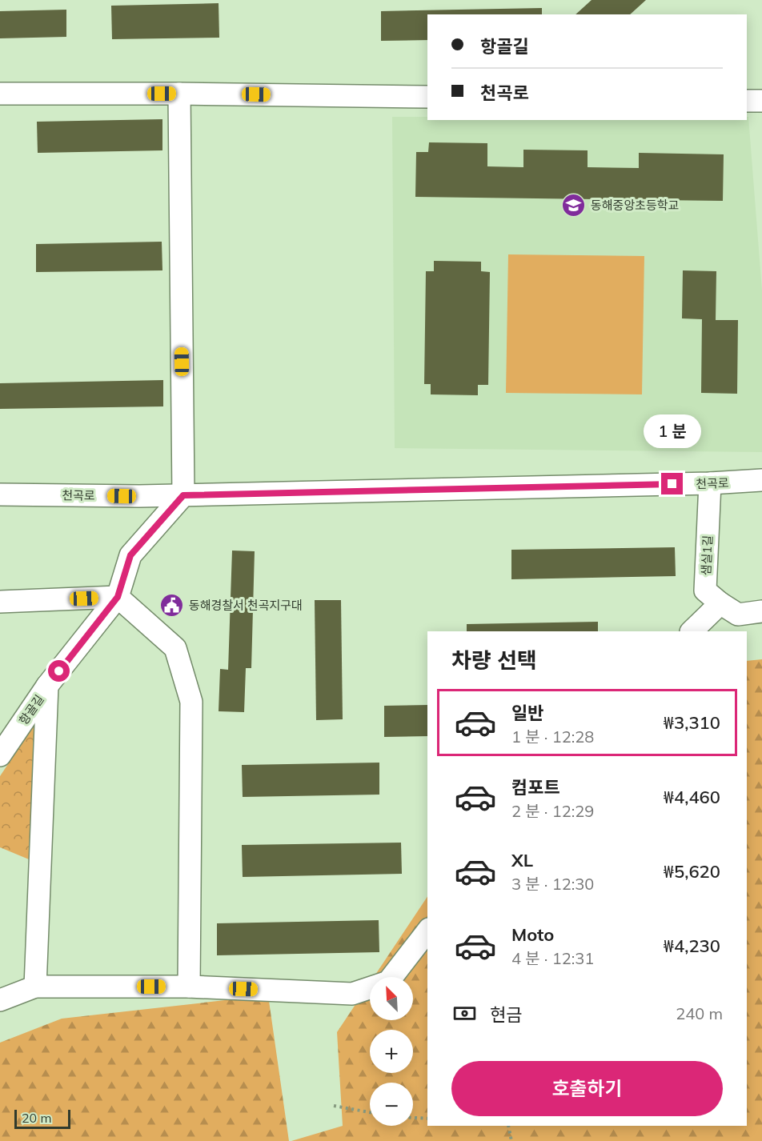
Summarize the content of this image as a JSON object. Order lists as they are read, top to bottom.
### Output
{
  "streets": {
    "street": ["천곡로", "샘실1길", "항골길"]
  },
  "crossings": [
    ["천곡로", "샘실1길"]
  ],
  "places": {
    "school or university": ["동해중앙초등학교"],
    "public building": ["동해경찰서 천곡지구대"]
  },
  "scale_bar": "20 m",
  "north": "top left",
  "page": {
    "banner": ["항골길", "천곡로"],
    "bubble": "1 분",
    "heading": "차량 선택",
    "list": [
      {
        "name": "일반",
        "note": "1 분 · 12:28",
        "value": "₩3,310"
      },
      {
        "name": "컴포트",
        "note": "2 분 · 12:29",
        "value": "₩4,460"
      },
      {
        "name": "XL",
        "note": "3 분 · 12:30",
        "value": "₩5,620"
      },
      {
        "name": "Moto",
        "note": "4 분 · 12:31",
        "value": "₩4,230"
      }
    ],
    "map_buttons": ["+", "−"],
    "pay": ["현금", "240 m"],
    "buttons": "호출하기",
    "scale": "20 m"
  }
}
